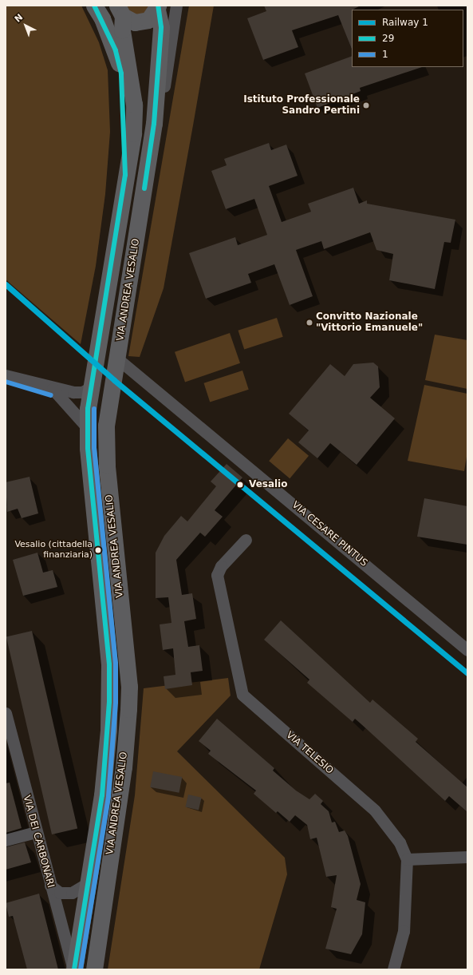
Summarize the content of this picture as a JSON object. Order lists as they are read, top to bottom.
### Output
{
  "streets": {
    "main road": ["VIA ANDREA VESALIO"],
    "street": ["VIA CESARE PINTUS", "VIA TELESIO", "VIA DEI CARBONARI"]
  },
  "crossings": [
    ["VIA ANDREA VESALIO", "VIA CESARE PINTUS"],
    ["VIA ANDREA VESALIO", "VIA DEI CARBONARI"]
  ],
  "places": [
    "Istituto Professionale Sandro Pertini",
    "Convitto Nazionale \"Vittorio Emanuele\"",
    "Vesalio",
    "Vesalio (cittadella finanziaria)"
  ],
  "lines": ["transit line 29", "rail line 1", "transit line 1"],
  "legend": ["Railway 1", "29", "1"],
  "north": "top left"
}
